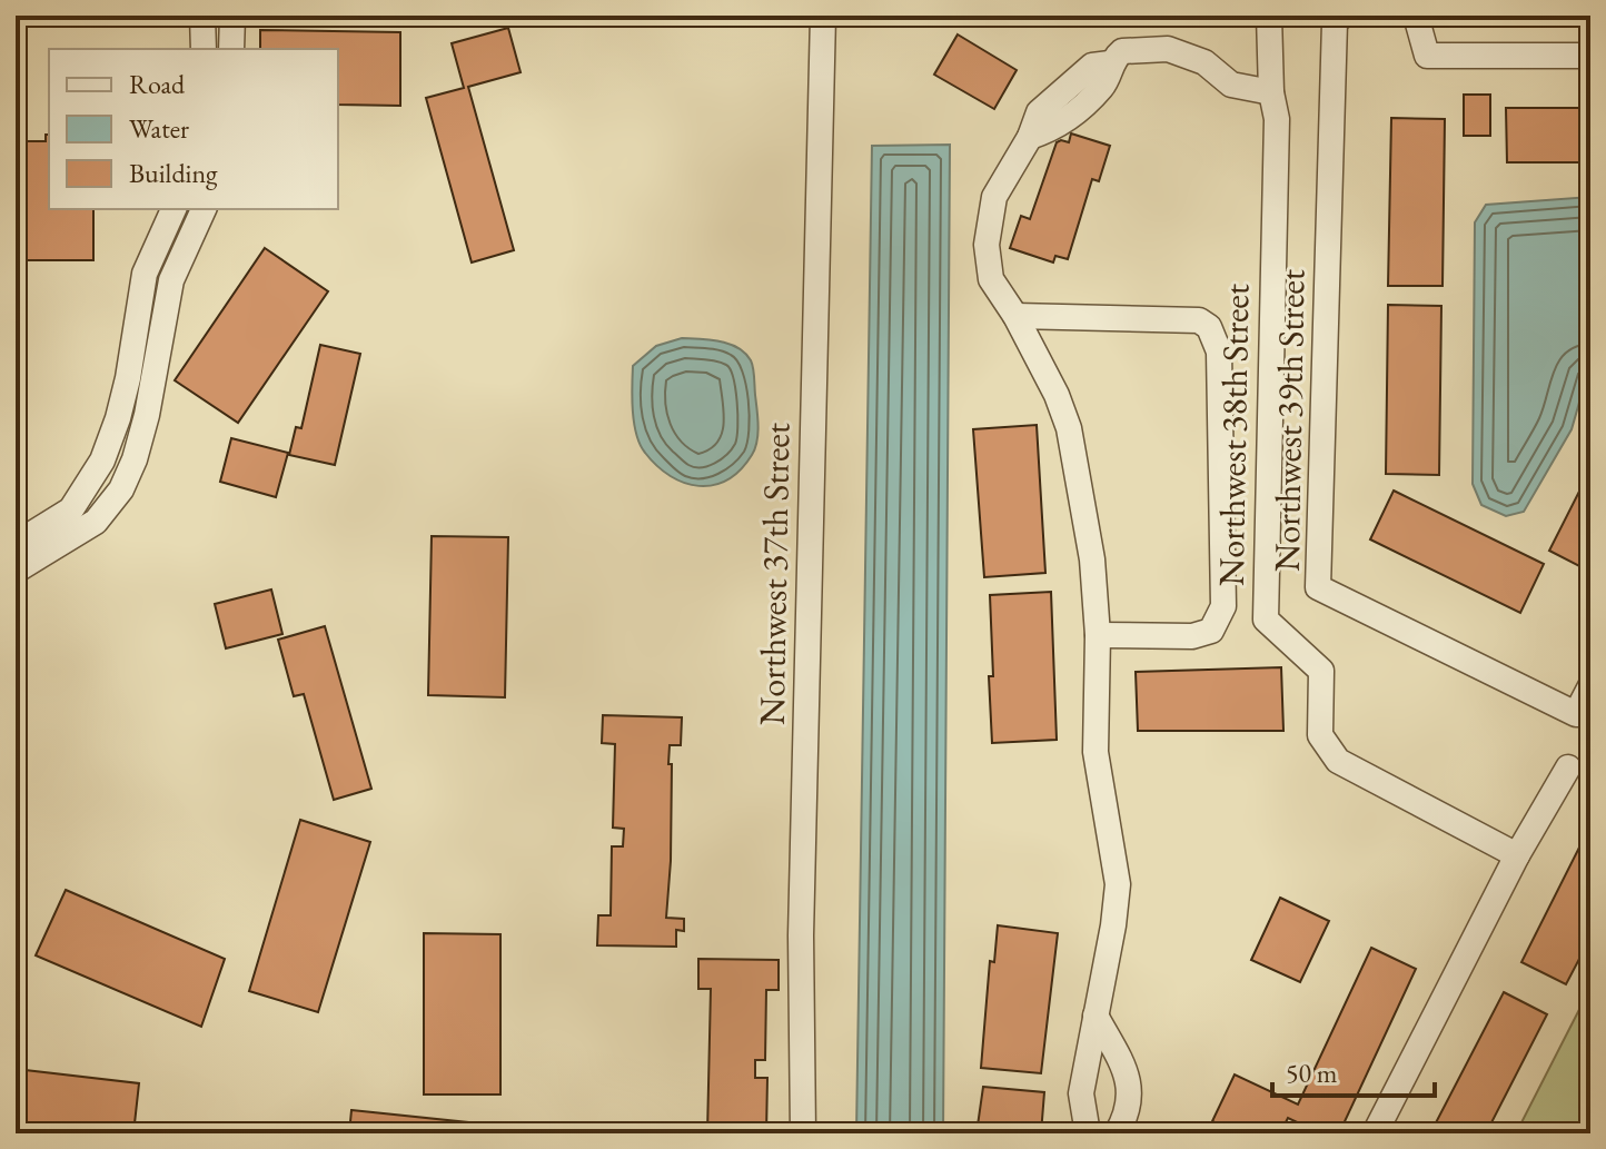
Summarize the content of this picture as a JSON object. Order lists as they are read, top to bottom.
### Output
{
  "streets": {
    "street": ["Northwest 39th Street", "Northwest 38th Street", "Northwest 37th Street"]
  },
  "legend": ["Road", "Water", "Building"],
  "scale_bar": "50 m"
}
